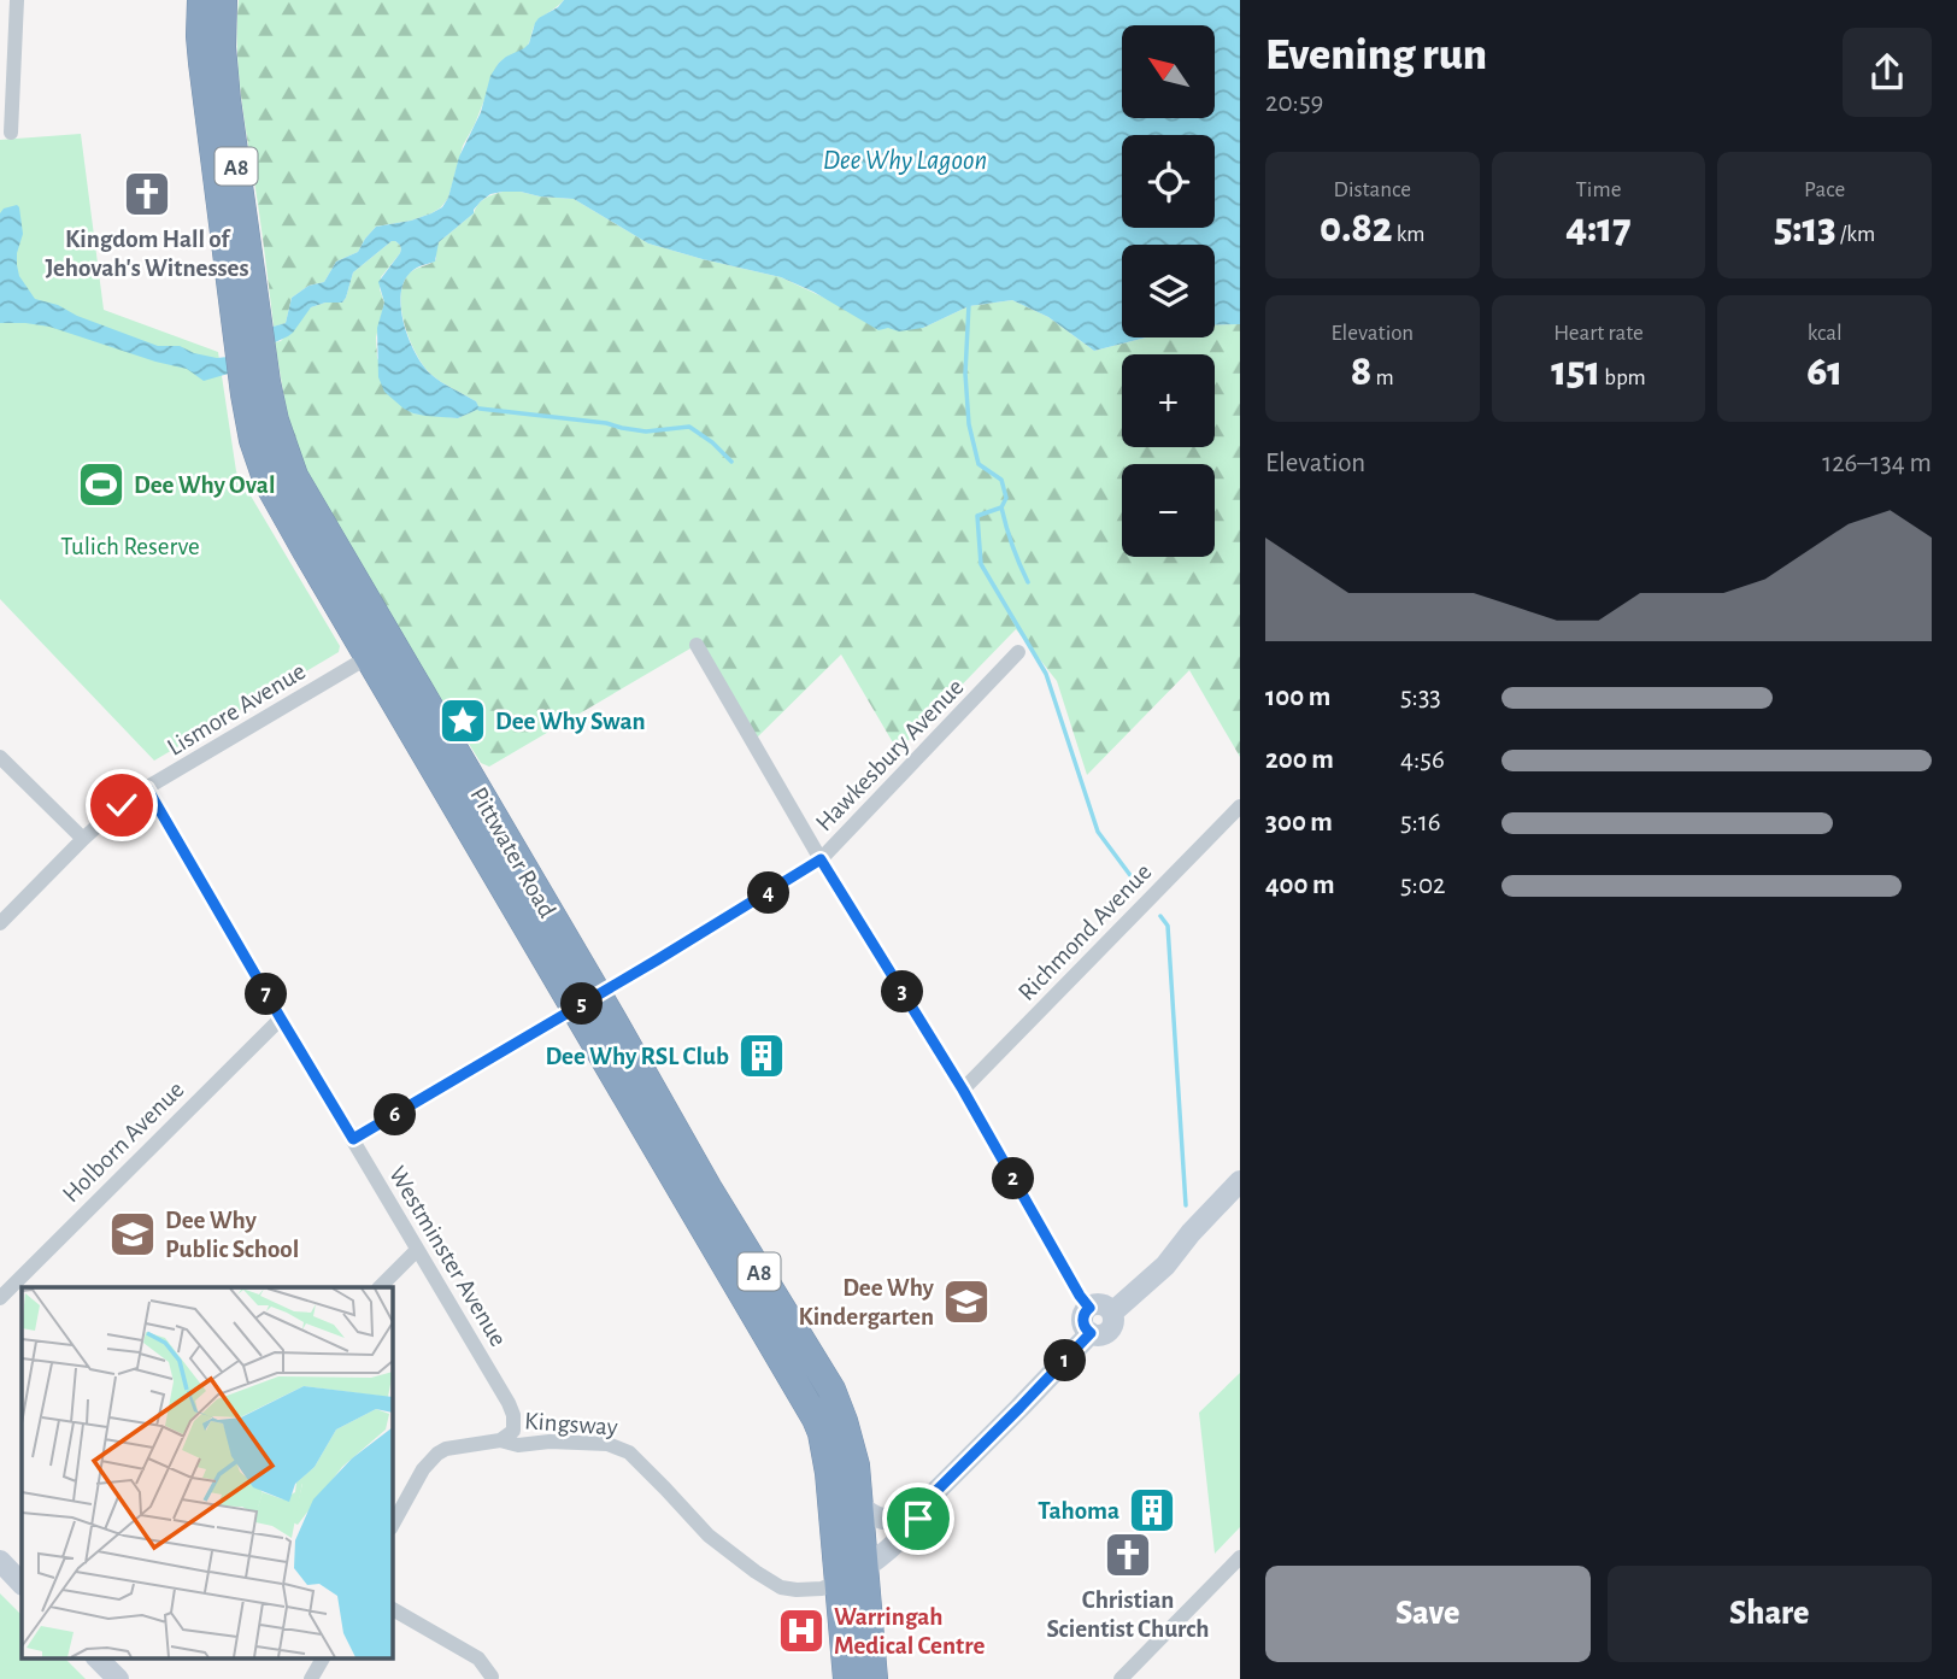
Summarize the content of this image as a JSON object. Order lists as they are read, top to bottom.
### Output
{
  "streets": {
    "highway": ["A8", "Pittwater Road"],
    "street": [
      "Lismore Avenue",
      "Hawkesbury Avenue",
      "Richmond Avenue",
      "Holborn Avenue",
      "Westminster Avenue",
      "Kingsway"
    ]
  },
  "crossings": [
    ["Lismore Avenue", "Pittwater Road"],
    ["Lismore Avenue", "Westminster Avenue"],
    ["Hawkesbury Avenue", "Pittwater Road"],
    ["Hawkesbury Avenue", "Westminster Avenue"],
    ["Pittwater Road", "Kingsway"],
    ["Holborn Avenue", "Westminster Avenue"],
    ["Westminster Avenue", "Kingsway"]
  ],
  "water": ["Dee Why Lagoon"],
  "parks": ["Tulich Reserve"],
  "places": {
    "church": ["Kingdom Hall of Jehovah's Witnesses", "Christian Scientist Church"],
    "sports": ["Dee Why Oval"],
    "place": ["Dee Why Swan"],
    "building": ["Dee Why RSL Club", "Tahoma"],
    "school or university": ["Dee Why Public School", "Dee Why Kindergarten"],
    "hospital": ["Warringah Medical Centre"]
  },
  "north": "top left",
  "page": {
    "heading": ["Evening run", "20:59"],
    "map_buttons": ["+", "−"],
    "stats": [
      ["Distance", "0.82 km"],
      ["Time", "4:17"],
      ["Pace", "5:13 /km"],
      ["Elevation", "8 m"],
      ["Heart rate", "151 bpm"],
      ["kcal", "61"]
    ],
    "chart": ["Elevation", "126–134 m"],
    "list": [
      {
        "name": "100 m",
        "note": "5:33"
      },
      {
        "name": "200 m",
        "note": "4:56"
      },
      {
        "name": "300 m",
        "note": "5:16"
      },
      {
        "name": "400 m",
        "note": "5:02"
      }
    ],
    "pins": [
      "4",
      "3",
      "7",
      "5",
      "6",
      "2",
      "1"
    ],
    "buttons": ["Save", "Share"]
  }
}
